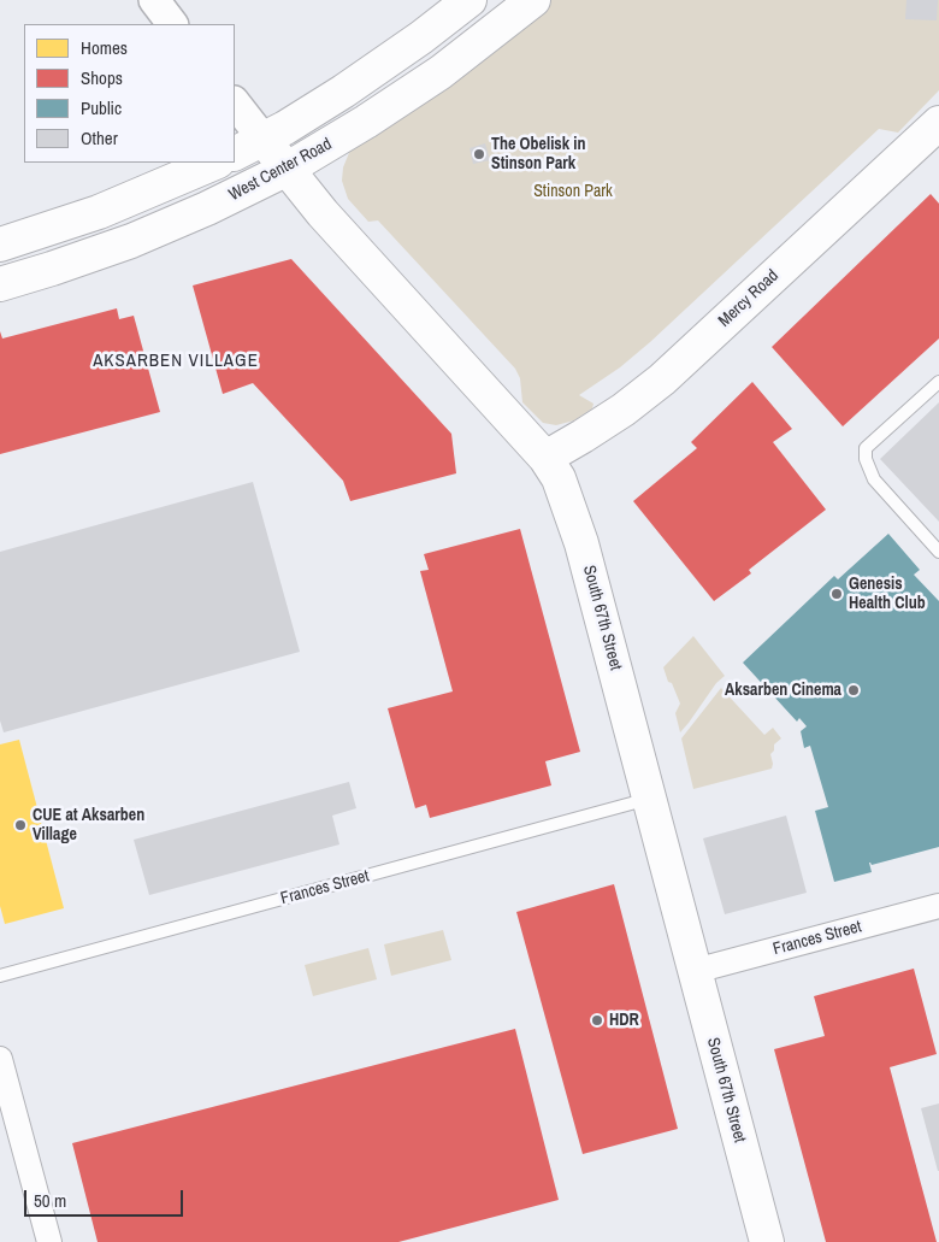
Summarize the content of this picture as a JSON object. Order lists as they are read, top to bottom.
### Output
{
  "streets": {
    "main road": ["West Center Road", "Mercy Road", "South 67th Street"],
    "street": ["Frances Street"]
  },
  "crossings": [
    ["West Center Road", "South 67th Street"],
    ["Mercy Road", "South 67th Street"],
    ["South 67th Street", "Frances Street"]
  ],
  "districts": ["AKSARBEN VILLAGE"],
  "parks": ["Stinson Park"],
  "places": [
    "The Obelisk in Stinson Park",
    "Genesis Health Club",
    "Aksarben Cinema",
    "CUE at Aksarben Village",
    "HDR"
  ],
  "legend": [
    "Homes",
    "Shops",
    "Public",
    "Other"
  ],
  "scale_bar": "50 m"
}
